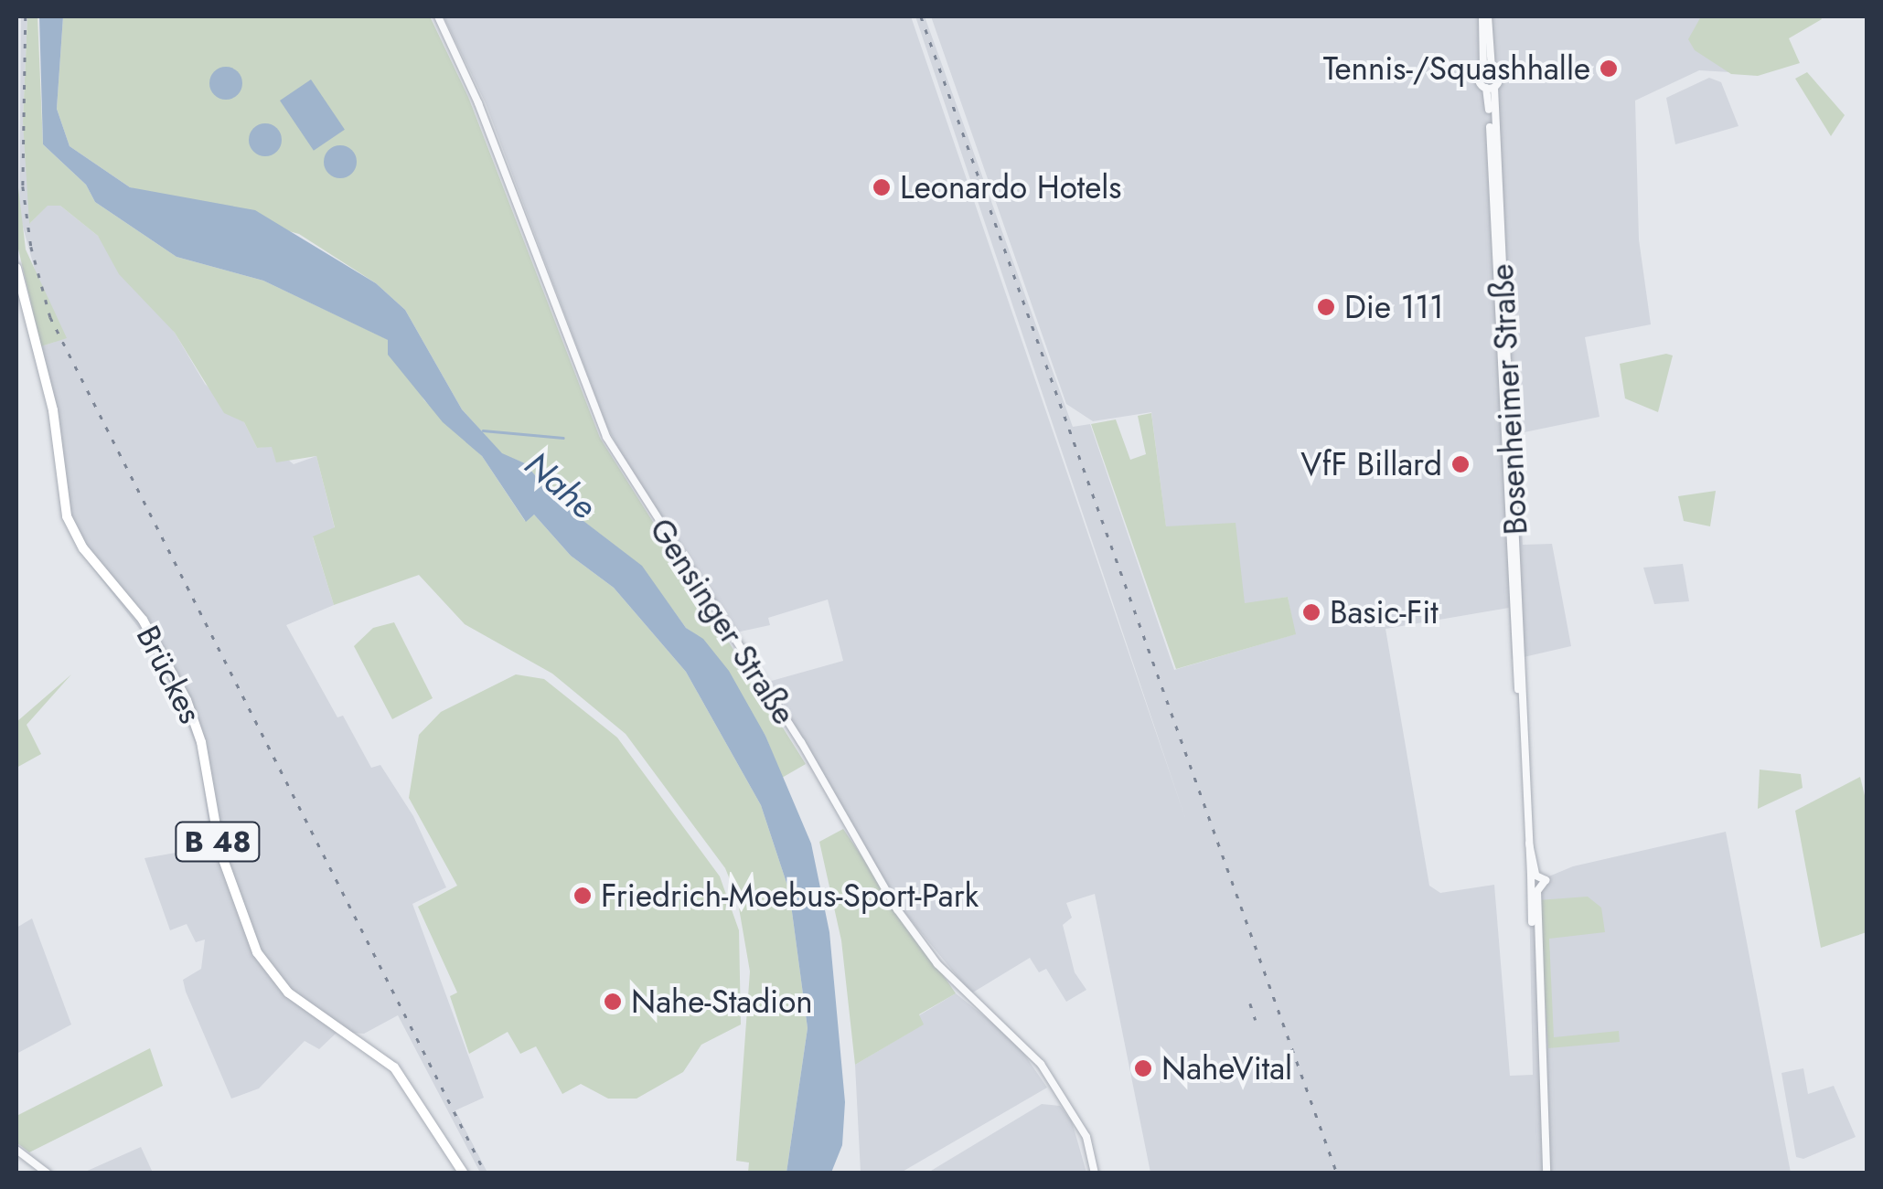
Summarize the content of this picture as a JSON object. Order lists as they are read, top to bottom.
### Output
{
  "streets": {
    "main road": ["Brückes", "B 48"],
    "street": ["Bosenheimer Straße", "Gensinger Straße"]
  },
  "water": ["Nahe"],
  "places": [
    "Tennis-/Squashhalle",
    "Leonardo Hotels",
    "Die 111",
    "VfF Billard",
    "Basic-Fit",
    "Friedrich-Moebus-Sport-Park",
    "Nahe-Stadion",
    "NaheVital"
  ]
}
